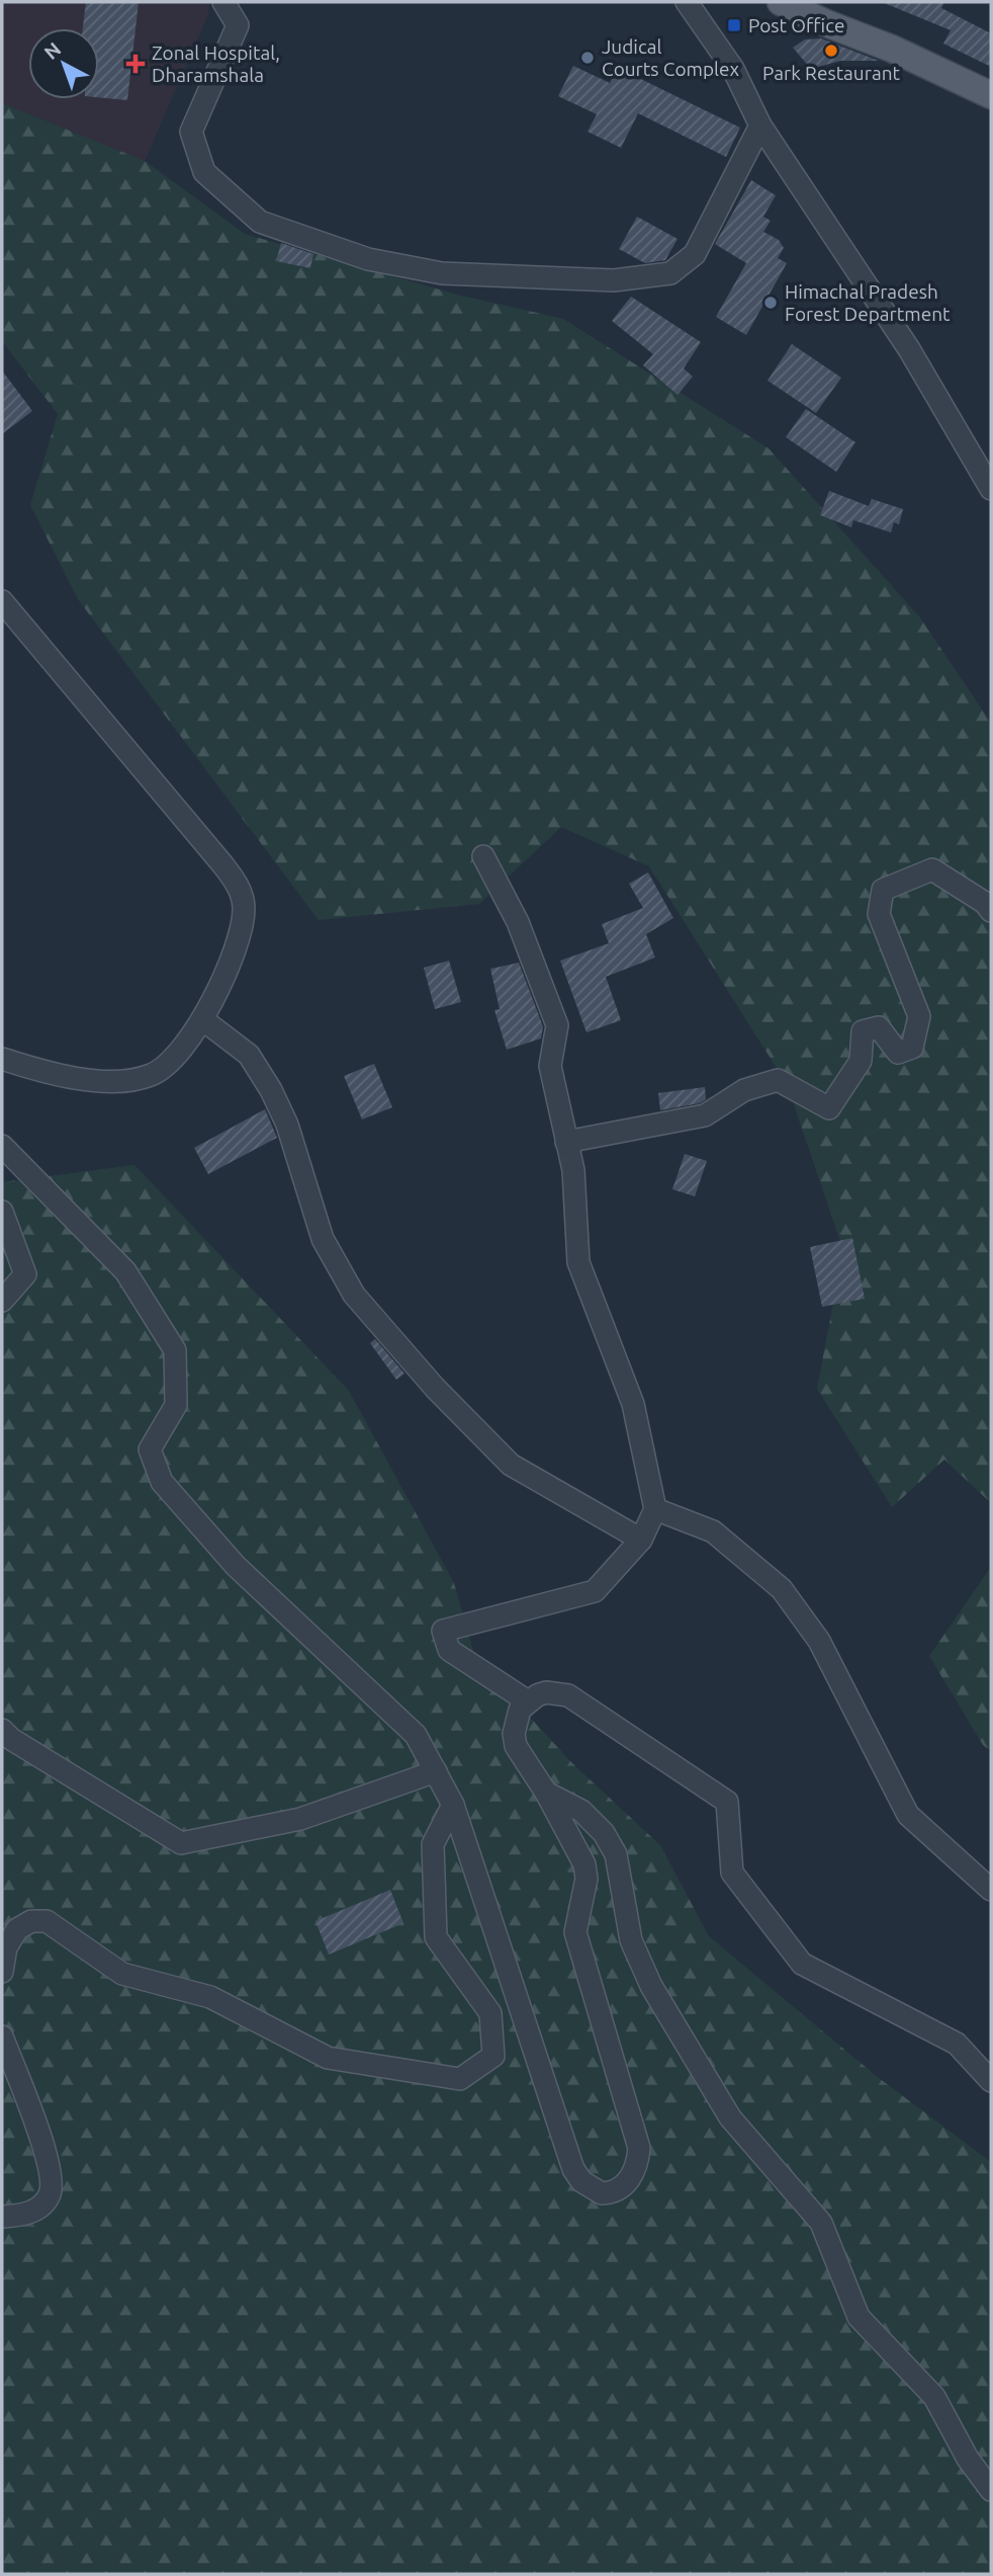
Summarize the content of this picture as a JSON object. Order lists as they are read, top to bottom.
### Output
{
  "places": {
    "transit": ["Post Office"],
    "other": ["Park Restaurant", "Judical Courts Complex", "Himachal Pradesh Forest Department"],
    "health": ["Zonal Hospital, Dharamshala"]
  },
  "north": "top left"
}
